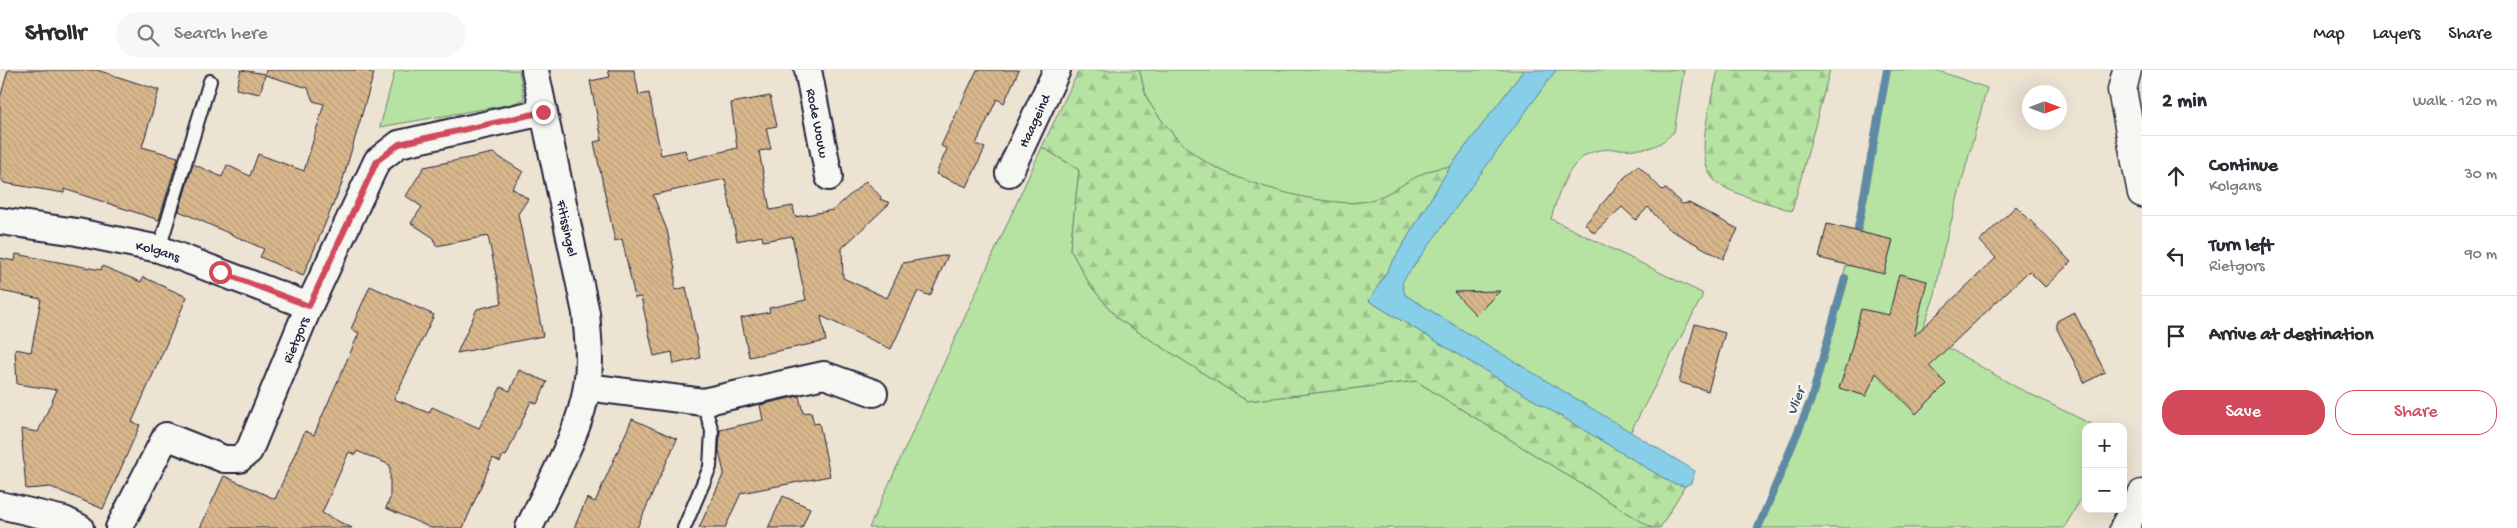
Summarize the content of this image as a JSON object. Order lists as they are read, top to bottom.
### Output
{
  "streets": {
    "street": [
      "Haageind",
      "Rode Wouw",
      "Fitissingel",
      "Kolgans",
      "Rietgors"
    ]
  },
  "crossings": [
    ["Fitissingel", "Rietgors"],
    ["Kolgans", "Rietgors"]
  ],
  "water": ["Vlier"],
  "north": "right",
  "page": {
    "header": "Strollr",
    "search": "Search here",
    "nav": ["Map", "Layers", "Share"],
    "heading": ["2 min", "Walk · 120 m"],
    "list": [
      ["Continue", "Kolgans", "30 m"],
      ["Turn left", "Rietgors", "90 m"],
      "Arrive at destination"
    ],
    "buttons": ["Save", "Share"],
    "map_buttons": ["+", "−"]
  }
}
